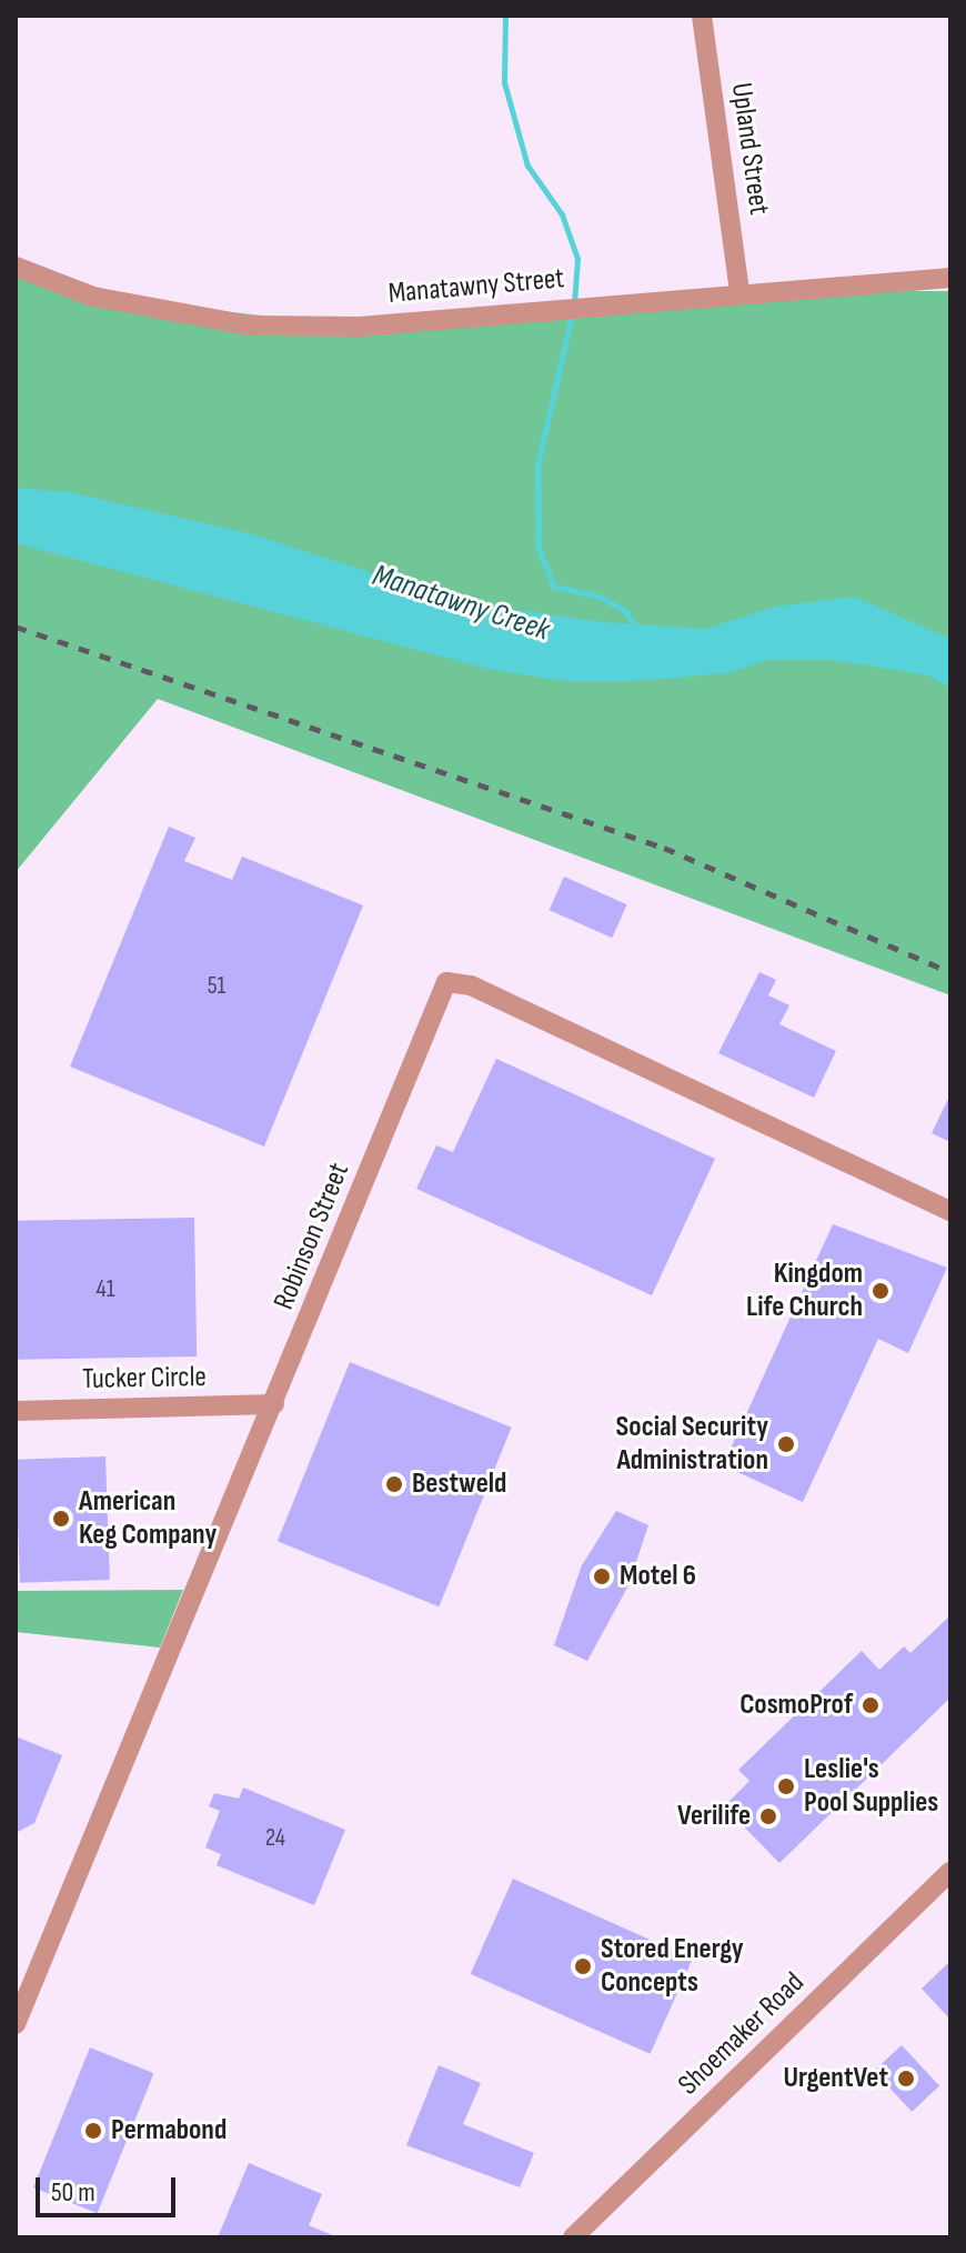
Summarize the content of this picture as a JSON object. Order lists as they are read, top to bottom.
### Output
{
  "streets": {
    "street": [
      "Upland Street",
      "Manatawny Street",
      "Robinson Street",
      "Tucker Circle",
      "Shoemaker Road"
    ]
  },
  "crossings": [
    ["Upland Street", "Manatawny Street"],
    ["Robinson Street", "Tucker Circle"]
  ],
  "water": ["Manatawny Creek"],
  "places": [
    "Kingdom Life Church",
    "Social Security Administration",
    "Bestweld",
    "American Keg Company",
    "Motel 6",
    "CosmoProf",
    "Leslie's Pool Supplies",
    "Verilife",
    "Stored Energy Concepts",
    "UrgentVet",
    "Permabond"
  ],
  "house_numbers": ["51", "41", "24"],
  "scale_bar": "50 m"
}
